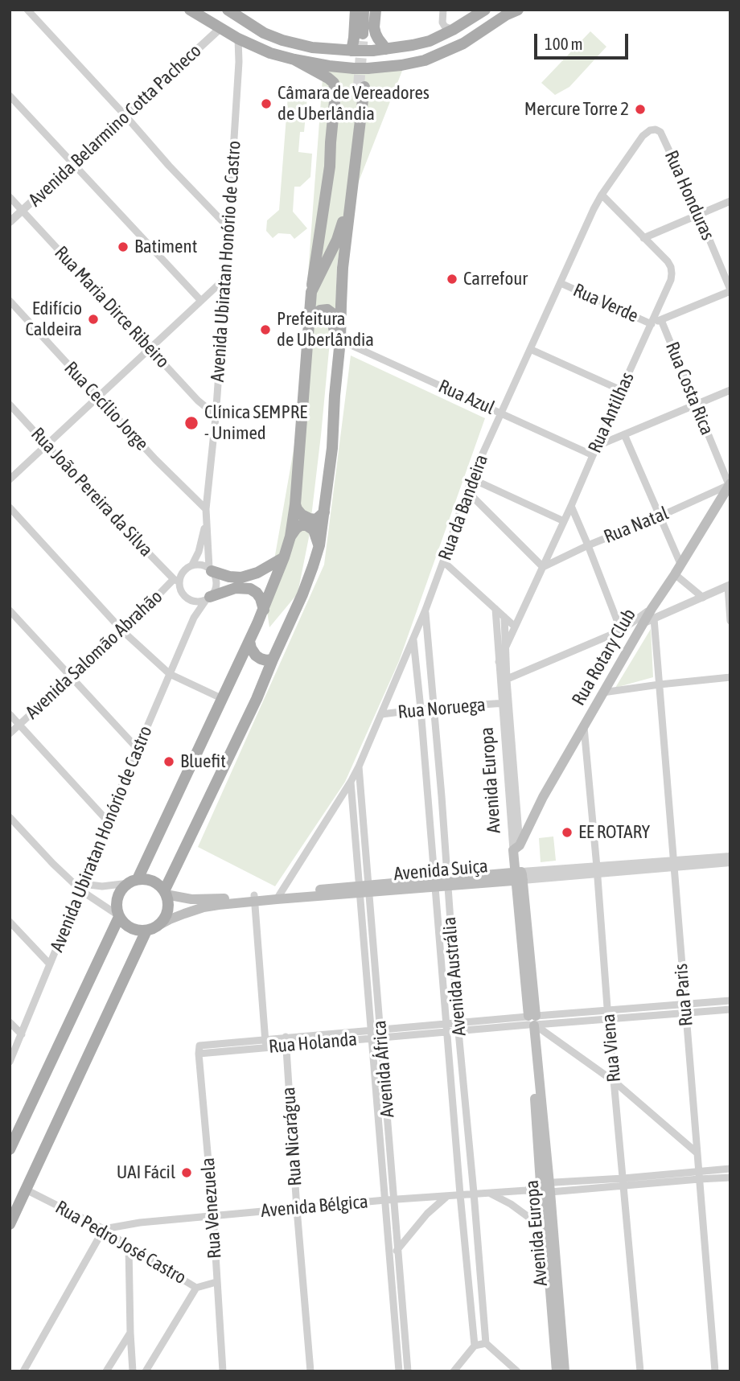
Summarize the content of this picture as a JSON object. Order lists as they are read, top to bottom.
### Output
{
  "streets": {
    "main road": ["Rua Rotary Club", "Avenida Europa", "Avenida Suiça"],
    "street": [
      "Avenida Belarmino Cotta Pacheco",
      "Rua Honduras",
      "Avenida Ubiratan Honório de Castro",
      "Rua Verde",
      "Rua Maria Dirce Ribeiro",
      "Rua Costa Rica",
      "Rua Azul",
      "Rua Cecílio Jorge",
      "Rua Antilhas",
      "Rua João Pereira da Silva",
      "Rua da Bandeira",
      "Rua Natal",
      "Avenida Salomão Abrahão",
      "Rua Noruega",
      "Avenida Austrália",
      "Rua Paris",
      "Rua Holanda",
      "Rua Viena",
      "Avenida África",
      "Rua Nicarágua",
      "Avenida Bélgica",
      "Rua Venezuela",
      "Rua Pedro José Castro"
    ]
  },
  "crossings": [
    ["Avenida Belarmino Cotta Pacheco", "Rua Maria Dirce Ribeiro"],
    ["Rua Honduras", "Rua da Bandeira"],
    ["Avenida Ubiratan Honório de Castro", "Rua Maria Dirce Ribeiro"],
    ["Avenida Ubiratan Honório de Castro", "Rua Cecílio Jorge"],
    ["Avenida Ubiratan Honório de Castro", "Rua João Pereira da Silva"],
    ["Avenida Ubiratan Honório de Castro", "Avenida Salomão Abrahão"],
    ["Rua Verde", "Rua Antilhas"],
    ["Rua Verde", "Rua da Bandeira"],
    ["Rua Costa Rica", "Rua Natal"],
    ["Rua Costa Rica", "Rua Rotary Club"],
    ["Rua Azul", "Rua Antilhas"],
    ["Rua Azul", "Rua da Bandeira"],
    ["Rua Antilhas", "Rua da Bandeira"],
    ["Rua Antilhas", "Rua Natal"],
    ["Rua Antilhas", "Avenida Europa"],
    ["Rua João Pereira da Silva", "Avenida Salomão Abrahão"],
    ["Rua da Bandeira", "Rua Noruega"],
    ["Rua da Bandeira", "Avenida Suiça"],
    ["Rua da Bandeira", "Avenida Austrália"],
    ["Rua da Bandeira", "Avenida África"],
    ["Rua Natal", "Rua Rotary Club"],
    ["Rua Rotary Club", "Avenida Europa"],
    ["Rua Rotary Club", "Rua Paris"],
    ["Rua Rotary Club", "Rua Viena"],
    ["Rua Noruega", "Avenida Europa"],
    ["Rua Noruega", "Avenida Austrália"],
    ["Avenida Europa", "Avenida Suiça"],
    ["Avenida Europa", "Rua Holanda"],
    ["Avenida Europa", "Avenida Bélgica"],
    ["Avenida Suiça", "Avenida Austrália"],
    ["Avenida Suiça", "Rua Paris"],
    ["Avenida Suiça", "Rua Viena"],
    ["Avenida Suiça", "Avenida África"],
    ["Avenida Austrália", "Rua Holanda"],
    ["Avenida Austrália", "Avenida Bélgica"],
    ["Rua Paris", "Rua Holanda"],
    ["Rua Paris", "Avenida Bélgica"],
    ["Rua Holanda", "Rua Viena"],
    ["Rua Holanda", "Avenida África"],
    ["Rua Holanda", "Rua Nicarágua"],
    ["Rua Holanda", "Rua Venezuela"],
    ["Rua Viena", "Avenida Bélgica"],
    ["Avenida África", "Avenida Bélgica"],
    ["Rua Nicarágua", "Avenida Bélgica"],
    ["Avenida Bélgica", "Rua Venezuela"],
    ["Avenida Bélgica", "Rua Pedro José Castro"],
    ["Rua Venezuela", "Rua Pedro José Castro"]
  ],
  "places": [
    "Câmara de Vereadores de Uberlândia",
    "Mercure Torre 2",
    "Batiment",
    "Carrefour",
    "Edifício Caldeira",
    "Prefeitura de Uberlândia",
    "Clínica SEMPRE - Unimed",
    "Bluefit",
    "EE ROTARY",
    "UAI Fácil"
  ],
  "scale_bar": "100 m"
}
